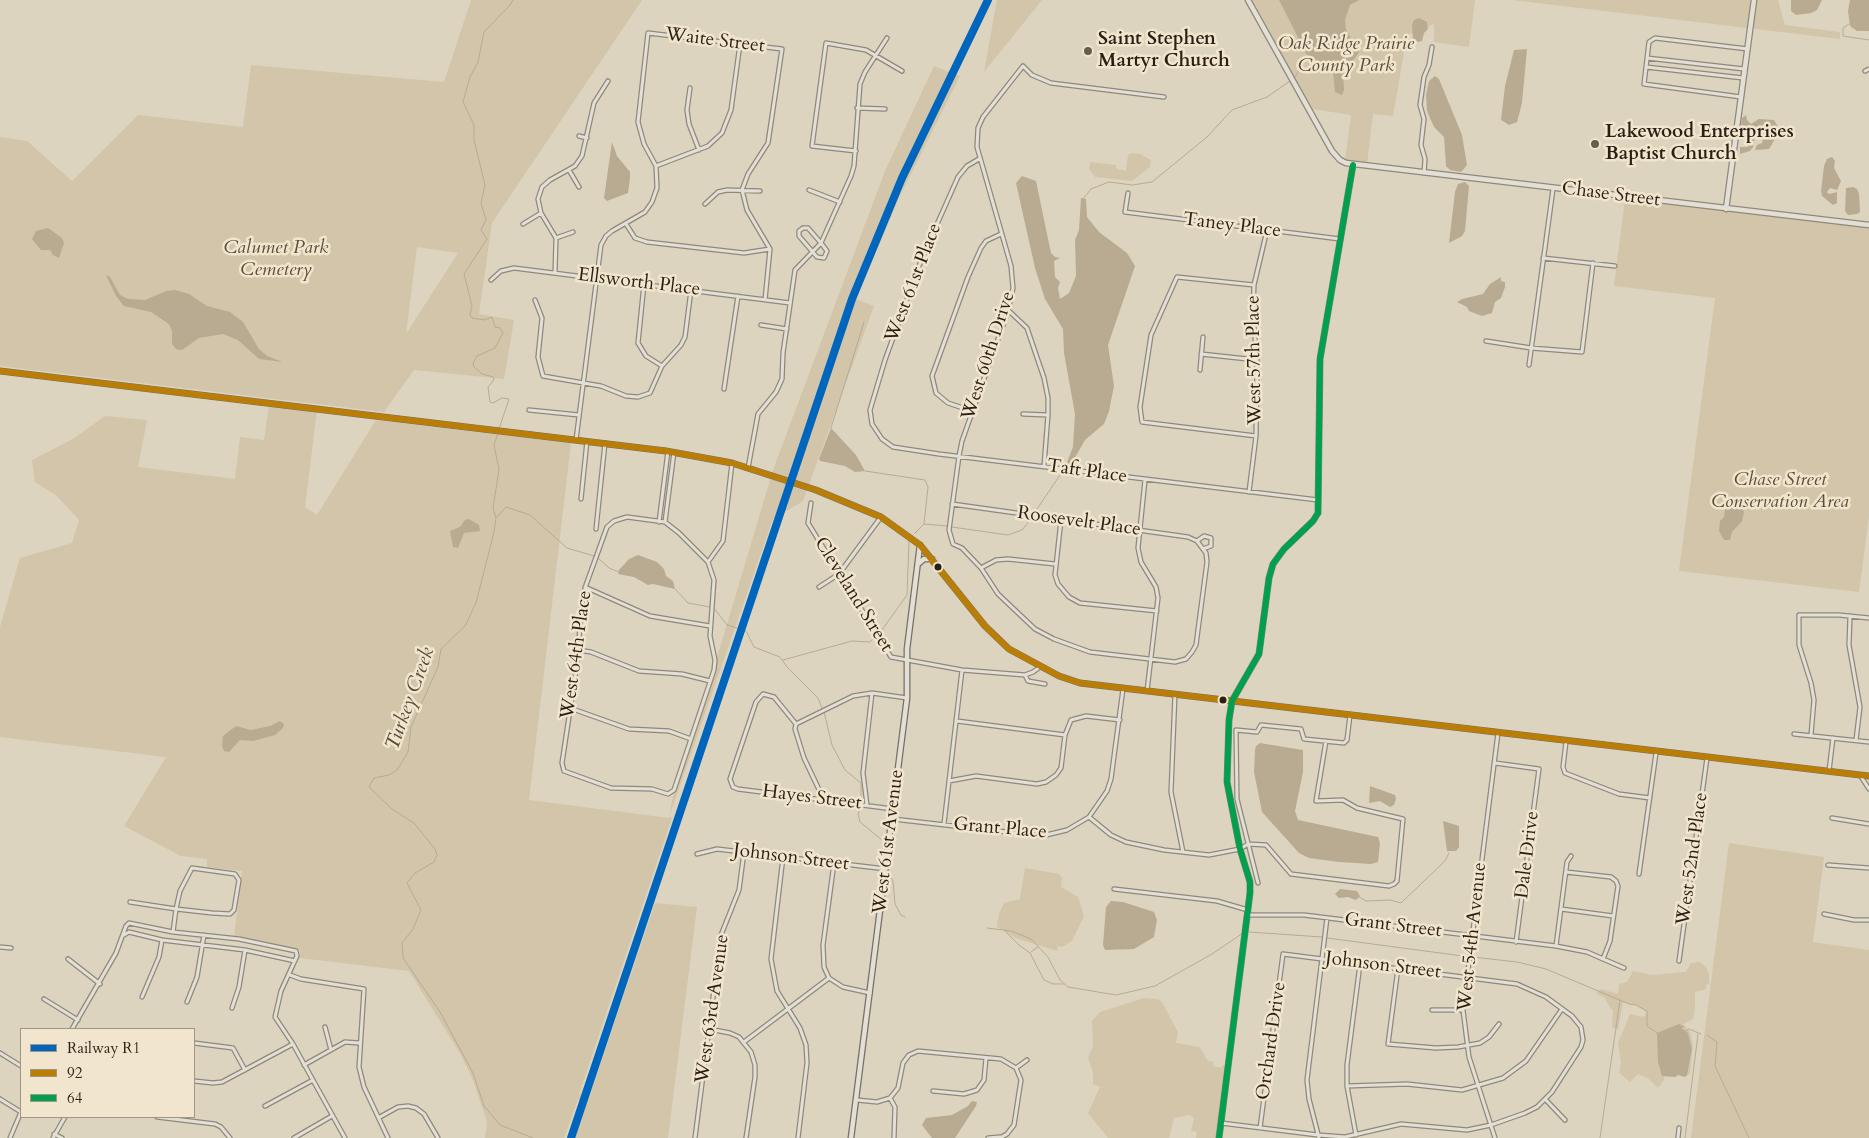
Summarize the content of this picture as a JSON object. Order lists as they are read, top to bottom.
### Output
{
  "streets": {
    "main road": ["Chase Street", "West 61st Avenue"],
    "street": [
      "Waite Street",
      "Taney Place",
      "Ellsworth Place",
      "West 61st Place",
      "West 60th Drive",
      "West 57th Place",
      "Taft Place",
      "Roosevelt Place",
      "Cleveland Street",
      "West 64th Place",
      "Hayes Street",
      "Grant Place",
      "Dale Drive",
      "Johnson Street",
      "West 52nd Place",
      "Grant Street",
      "West 54th Avenue",
      "West 63rd Avenue",
      "Orchard Drive"
    ]
  },
  "crossings": [
    ["Taney Place", "West 57th Place"],
    ["West 61st Place", "West 60th Drive"],
    ["West 61st Place", "Taft Place"],
    ["West 60th Drive", "Taft Place"],
    ["West 60th Drive", "Roosevelt Place"],
    ["West 57th Place", "Taft Place"],
    ["Cleveland Street", "West 61st Avenue"],
    ["Hayes Street", "West 61st Avenue"],
    ["Grant Place", "West 61st Avenue"],
    ["West 61st Avenue", "Johnson Street"],
    ["Dale Drive", "Grant Street"],
    ["Dale Drive", "West 54th Avenue"],
    ["Johnson Street", "West 54th Avenue"],
    ["Johnson Street", "West 63rd Avenue"],
    ["Johnson Street", "Orchard Drive"],
    ["Grant Street", "West 54th Avenue"]
  ],
  "water": ["Turkey Creek"],
  "parks": ["Oak Ridge Prairie County Park", "Calumet Park Cemetery", "Chase Street Conservation Area"],
  "places": ["Saint Stephen Martyr Church", "Lakewood Enterprises Baptist Church"],
  "lines": ["rail line R1", "transit line 64", "transit line 92"],
  "legend": ["Railway R1", "92", "64"]
}
